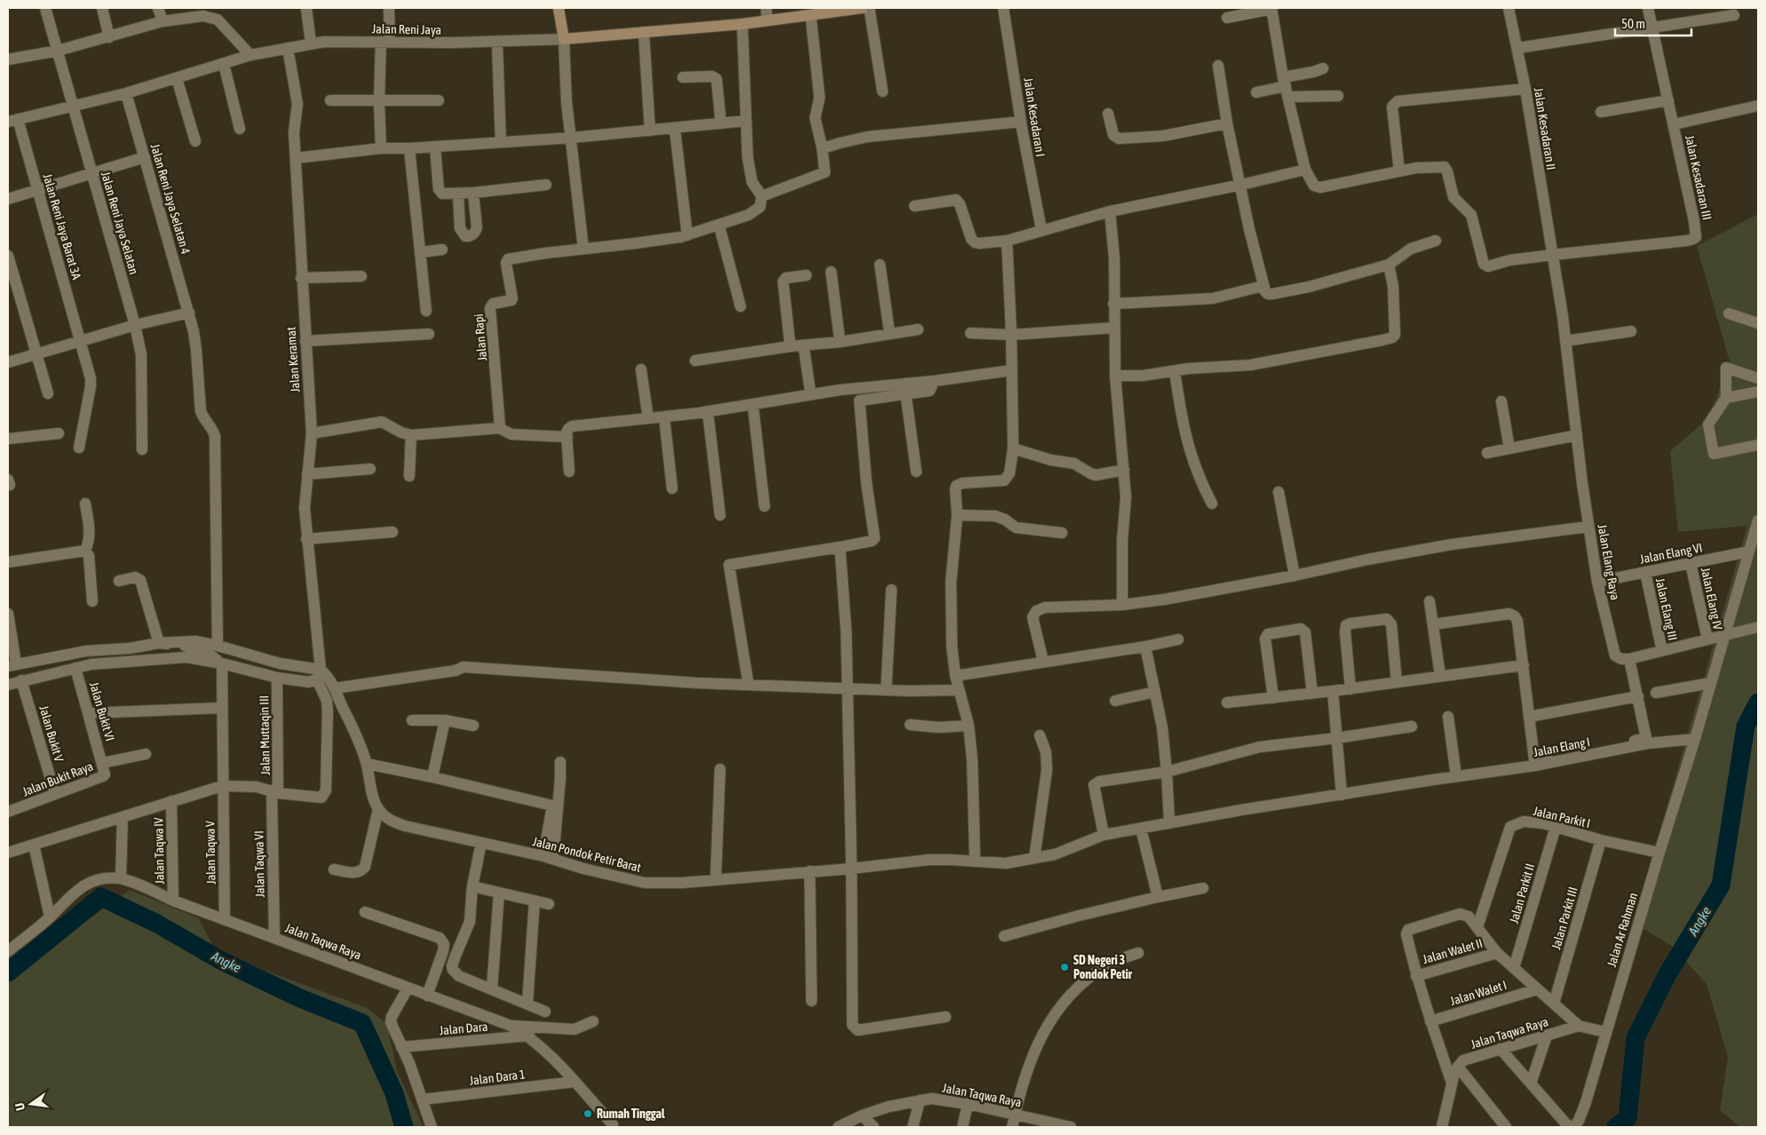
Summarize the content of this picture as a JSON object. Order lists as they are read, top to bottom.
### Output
{
  "streets": {
    "street": [
      "Jalan Reni Jaya",
      "Jalan Kesadaran I",
      "Jalan Kesadaran II",
      "Jalan Kesadaran III",
      "Jalan Reni Jaya Selatan 4",
      "Jalan Reni Jaya Selatan",
      "Jalan Reni Jaya Barat 3A",
      "Jalan Rapi",
      "Jalan Keramat",
      "Jalan Elang VI",
      "Jalan Elang Raya",
      "Jalan Elang IV",
      "Jalan Elang III",
      "Jalan Bukit VI",
      "Jalan Bukit V",
      "Jalan Muttaqin III",
      "Jalan Elang I",
      "Jalan Bukit Raya",
      "Jalan Parkit I",
      "Jalan Taqwa IV",
      "Jalan Taqwa V",
      "Jalan Pondok Petir Barat",
      "Jalan Taqwa VI",
      "Jalan Parkit II",
      "Jalan Parkit III",
      "Jalan Ar Rahman",
      "Jalan Taqwa Raya",
      "Jalan Walet II",
      "Jalan Walet I",
      "Jalan Dara",
      "Jalan Dara 1"
    ]
  },
  "crossings": [
    ["Jalan Reni Jaya", "Jalan Reni Jaya Selatan 4"],
    ["Jalan Reni Jaya", "Jalan Reni Jaya Selatan"],
    ["Jalan Reni Jaya", "Jalan Reni Jaya Barat 3A"],
    ["Jalan Reni Jaya", "Jalan Keramat"],
    ["Jalan Kesadaran II", "Jalan Kesadaran III"],
    ["Jalan Kesadaran II", "Jalan Elang Raya"],
    ["Jalan Kesadaran III", "Jalan Elang Raya"],
    ["Jalan Keramat", "Jalan Muttaqin III"],
    ["Jalan Keramat", "Jalan Taqwa VI"],
    ["Jalan Elang VI", "Jalan Elang Raya"],
    ["Jalan Elang VI", "Jalan Elang IV"],
    ["Jalan Elang VI", "Jalan Elang III"],
    ["Jalan Bukit VI", "Jalan Bukit Raya"],
    ["Jalan Bukit V", "Jalan Bukit Raya"],
    ["Jalan Muttaqin III", "Jalan Taqwa VI"],
    ["Jalan Elang I", "Jalan Pondok Petir Barat"],
    ["Jalan Elang I", "Jalan Ar Rahman"],
    ["Jalan Parkit I", "Jalan Parkit II"],
    ["Jalan Parkit I", "Jalan Parkit III"],
    ["Jalan Parkit I", "Jalan Ar Rahman"],
    ["Jalan Taqwa IV", "Jalan Taqwa Raya"],
    ["Jalan Taqwa V", "Jalan Taqwa Raya"],
    ["Jalan Taqwa VI", "Jalan Taqwa Raya"],
    ["Jalan Taqwa Raya", "Jalan Dara"],
    ["Jalan Taqwa Raya", "Jalan Dara 1"]
  ],
  "water": ["Angke"],
  "places": ["SD Negeri 3 Pondok Petir", "Rumah Tinggal"],
  "scale_bar": "50 m",
  "north": "left"
}
